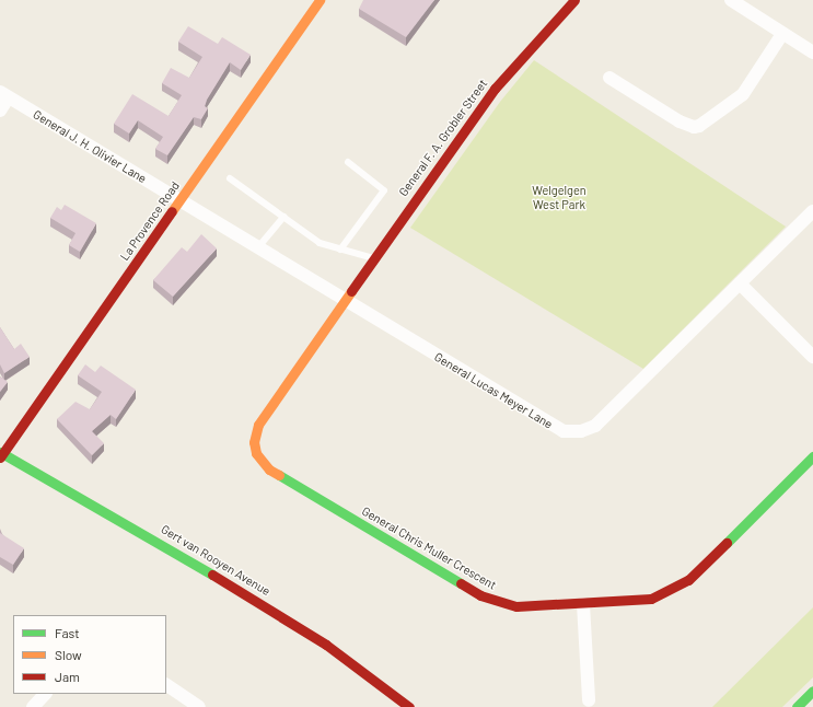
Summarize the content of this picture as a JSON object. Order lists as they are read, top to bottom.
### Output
{
  "streets": {
    "street": [
      "General F. A. Grobler Street",
      "General J. H. Olivier Lane",
      "La Provence Road",
      "General Lucas Meyer Lane",
      "General Chris Muller Crescent",
      "Gert van Rooyen Avenue"
    ]
  },
  "crossings": [
    ["General F. A. Grobler Street", "General Lucas Meyer Lane"],
    ["General F. A. Grobler Street", "General Chris Muller Crescent"],
    ["General J. H. Olivier Lane", "La Provence Road"],
    ["General J. H. Olivier Lane", "General Lucas Meyer Lane"],
    ["La Provence Road", "General Lucas Meyer Lane"],
    ["La Provence Road", "Gert van Rooyen Avenue"],
    ["General Lucas Meyer Lane", "General Chris Muller Crescent"]
  ],
  "parks": ["Welgelgen West Park"],
  "legend": ["Fast", "Slow", "Jam"]
}
